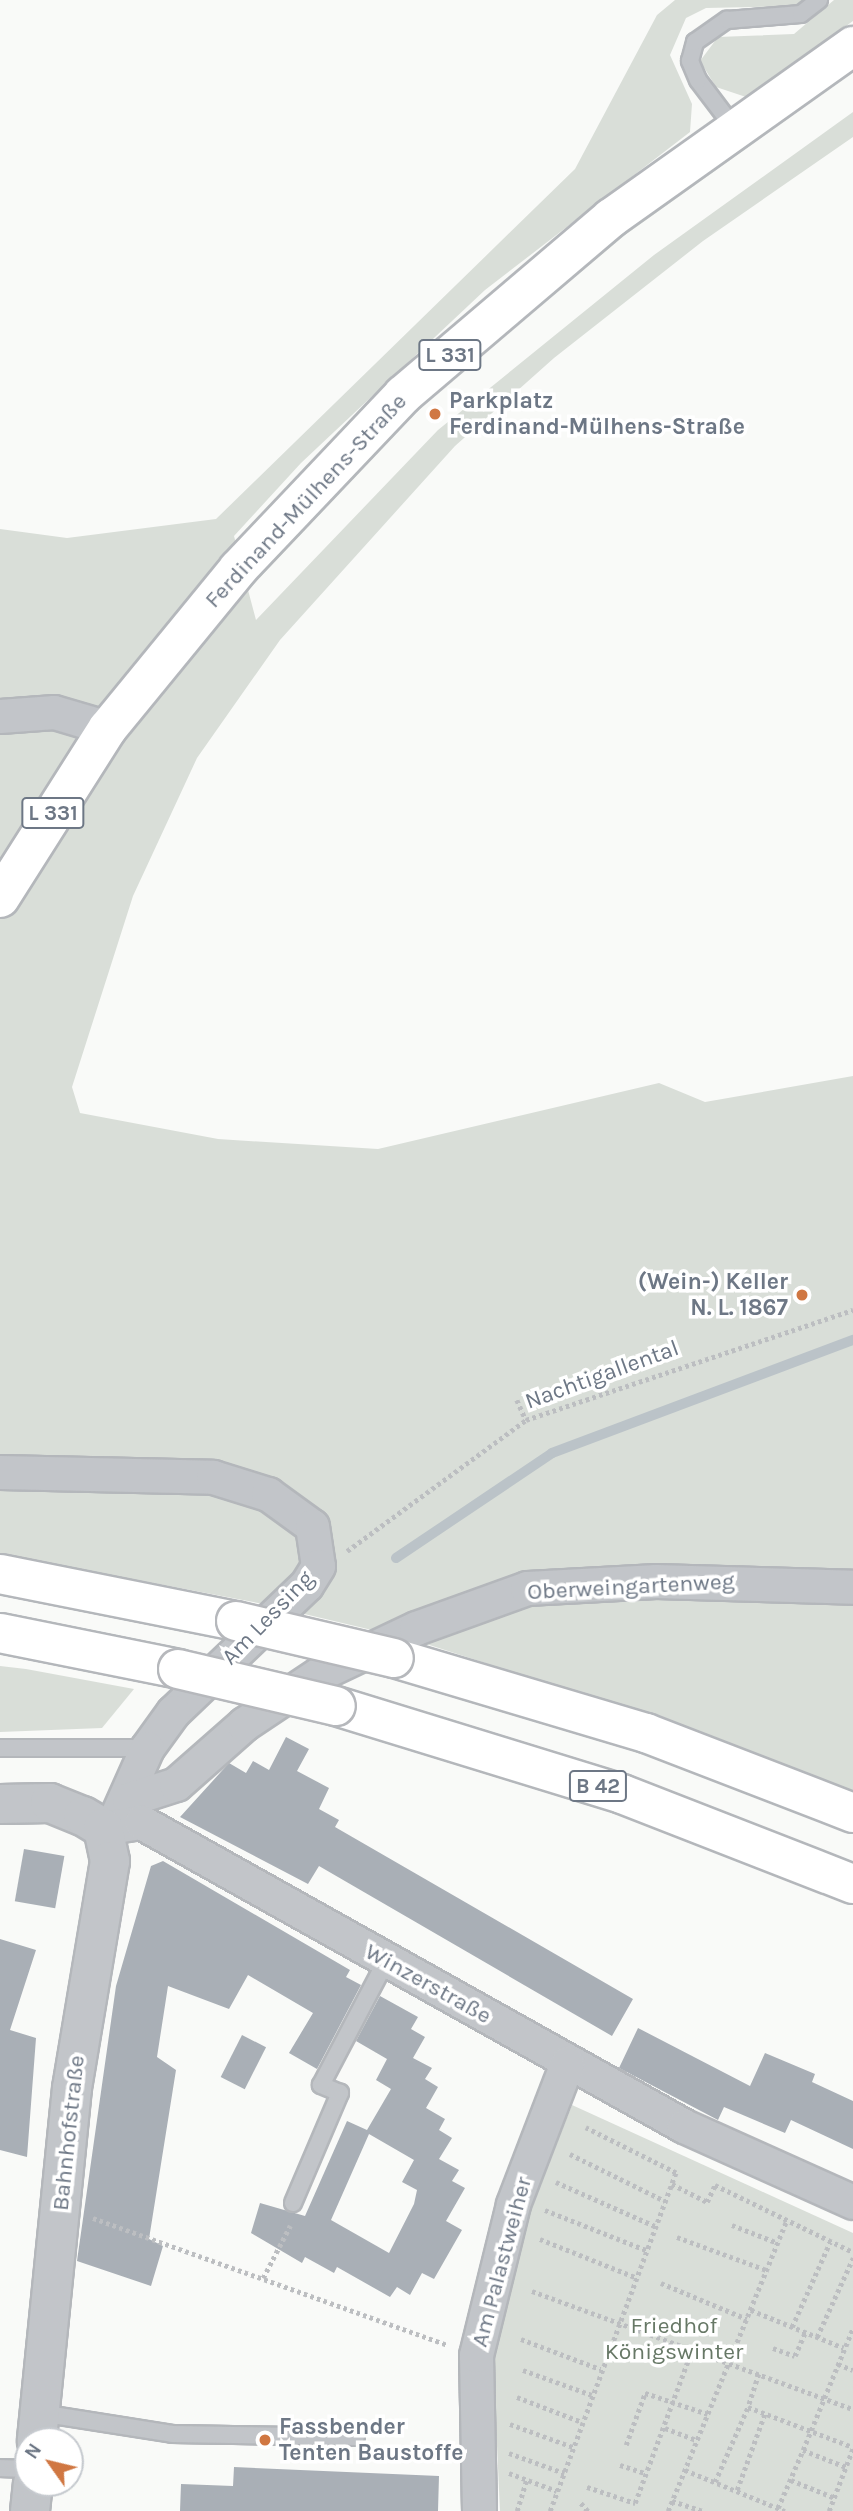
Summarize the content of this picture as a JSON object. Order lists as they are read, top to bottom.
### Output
{
  "streets": {
    "main road": ["L 331", "Ferdinand-Mülhens-Straße", "B 42"],
    "street": [
      "Oberweingartenweg",
      "Am Lessing",
      "Winzerstraße",
      "Bahnhofstraße",
      "Am Palastweiher"
    ],
    "path": ["Nachtigallental"]
  },
  "crossings": [
    ["Nachtigallental", "Am Lessing"],
    ["Oberweingartenweg", "Am Lessing"],
    ["Am Lessing", "Winzerstraße"],
    ["Am Lessing", "Bahnhofstraße"],
    ["Winzerstraße", "Bahnhofstraße"],
    ["Winzerstraße", "Am Palastweiher"]
  ],
  "parks": ["Friedhof Königswinter"],
  "places": ["Parkplatz Ferdinand-Mülhens-Straße", "(Wein-) Keller N. L. 1867", "Fassbender Tenten Baustoffe"],
  "north": "top left"
}
